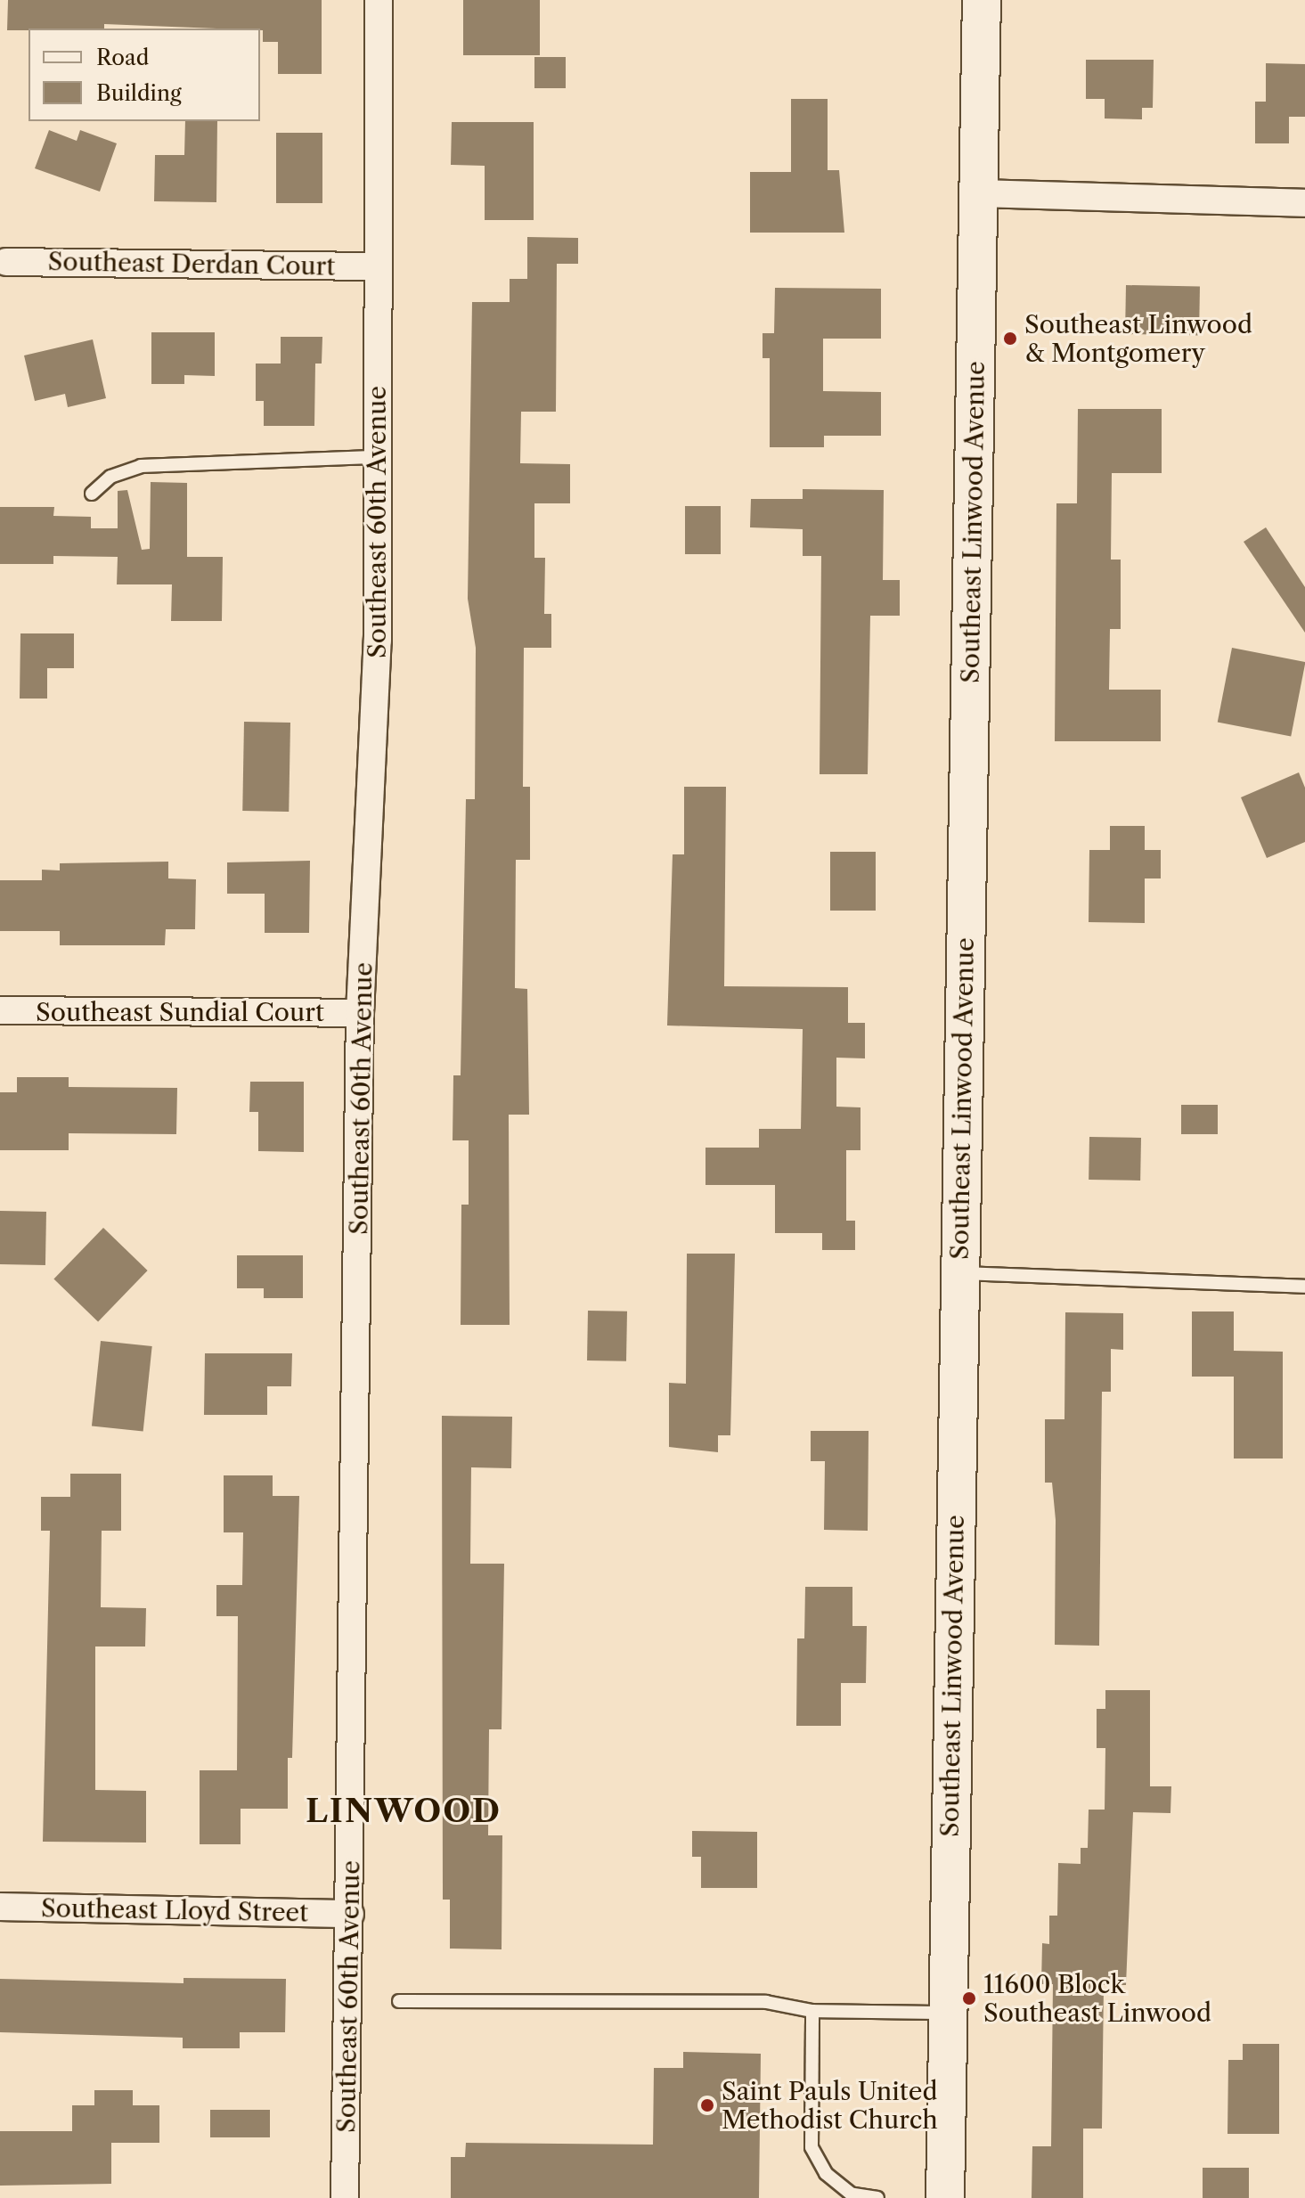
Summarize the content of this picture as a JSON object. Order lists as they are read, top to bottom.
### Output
{
  "streets": {
    "main road": ["Southeast Linwood Avenue"],
    "street": [
      "Southeast Derdan Court",
      "Southeast 60th Avenue",
      "Southeast Sundial Court",
      "Southeast Lloyd Street"
    ]
  },
  "crossings": [
    ["Southeast Derdan Court", "Southeast 60th Avenue"],
    ["Southeast 60th Avenue", "Southeast Sundial Court"],
    ["Southeast 60th Avenue", "Southeast Lloyd Street"]
  ],
  "districts": ["LINWOOD"],
  "places": ["Southeast Linwood & Montgomery", "11600 Block Southeast Linwood", "Saint Pauls United Methodist Church"],
  "legend": ["Road", "Building"]
}
